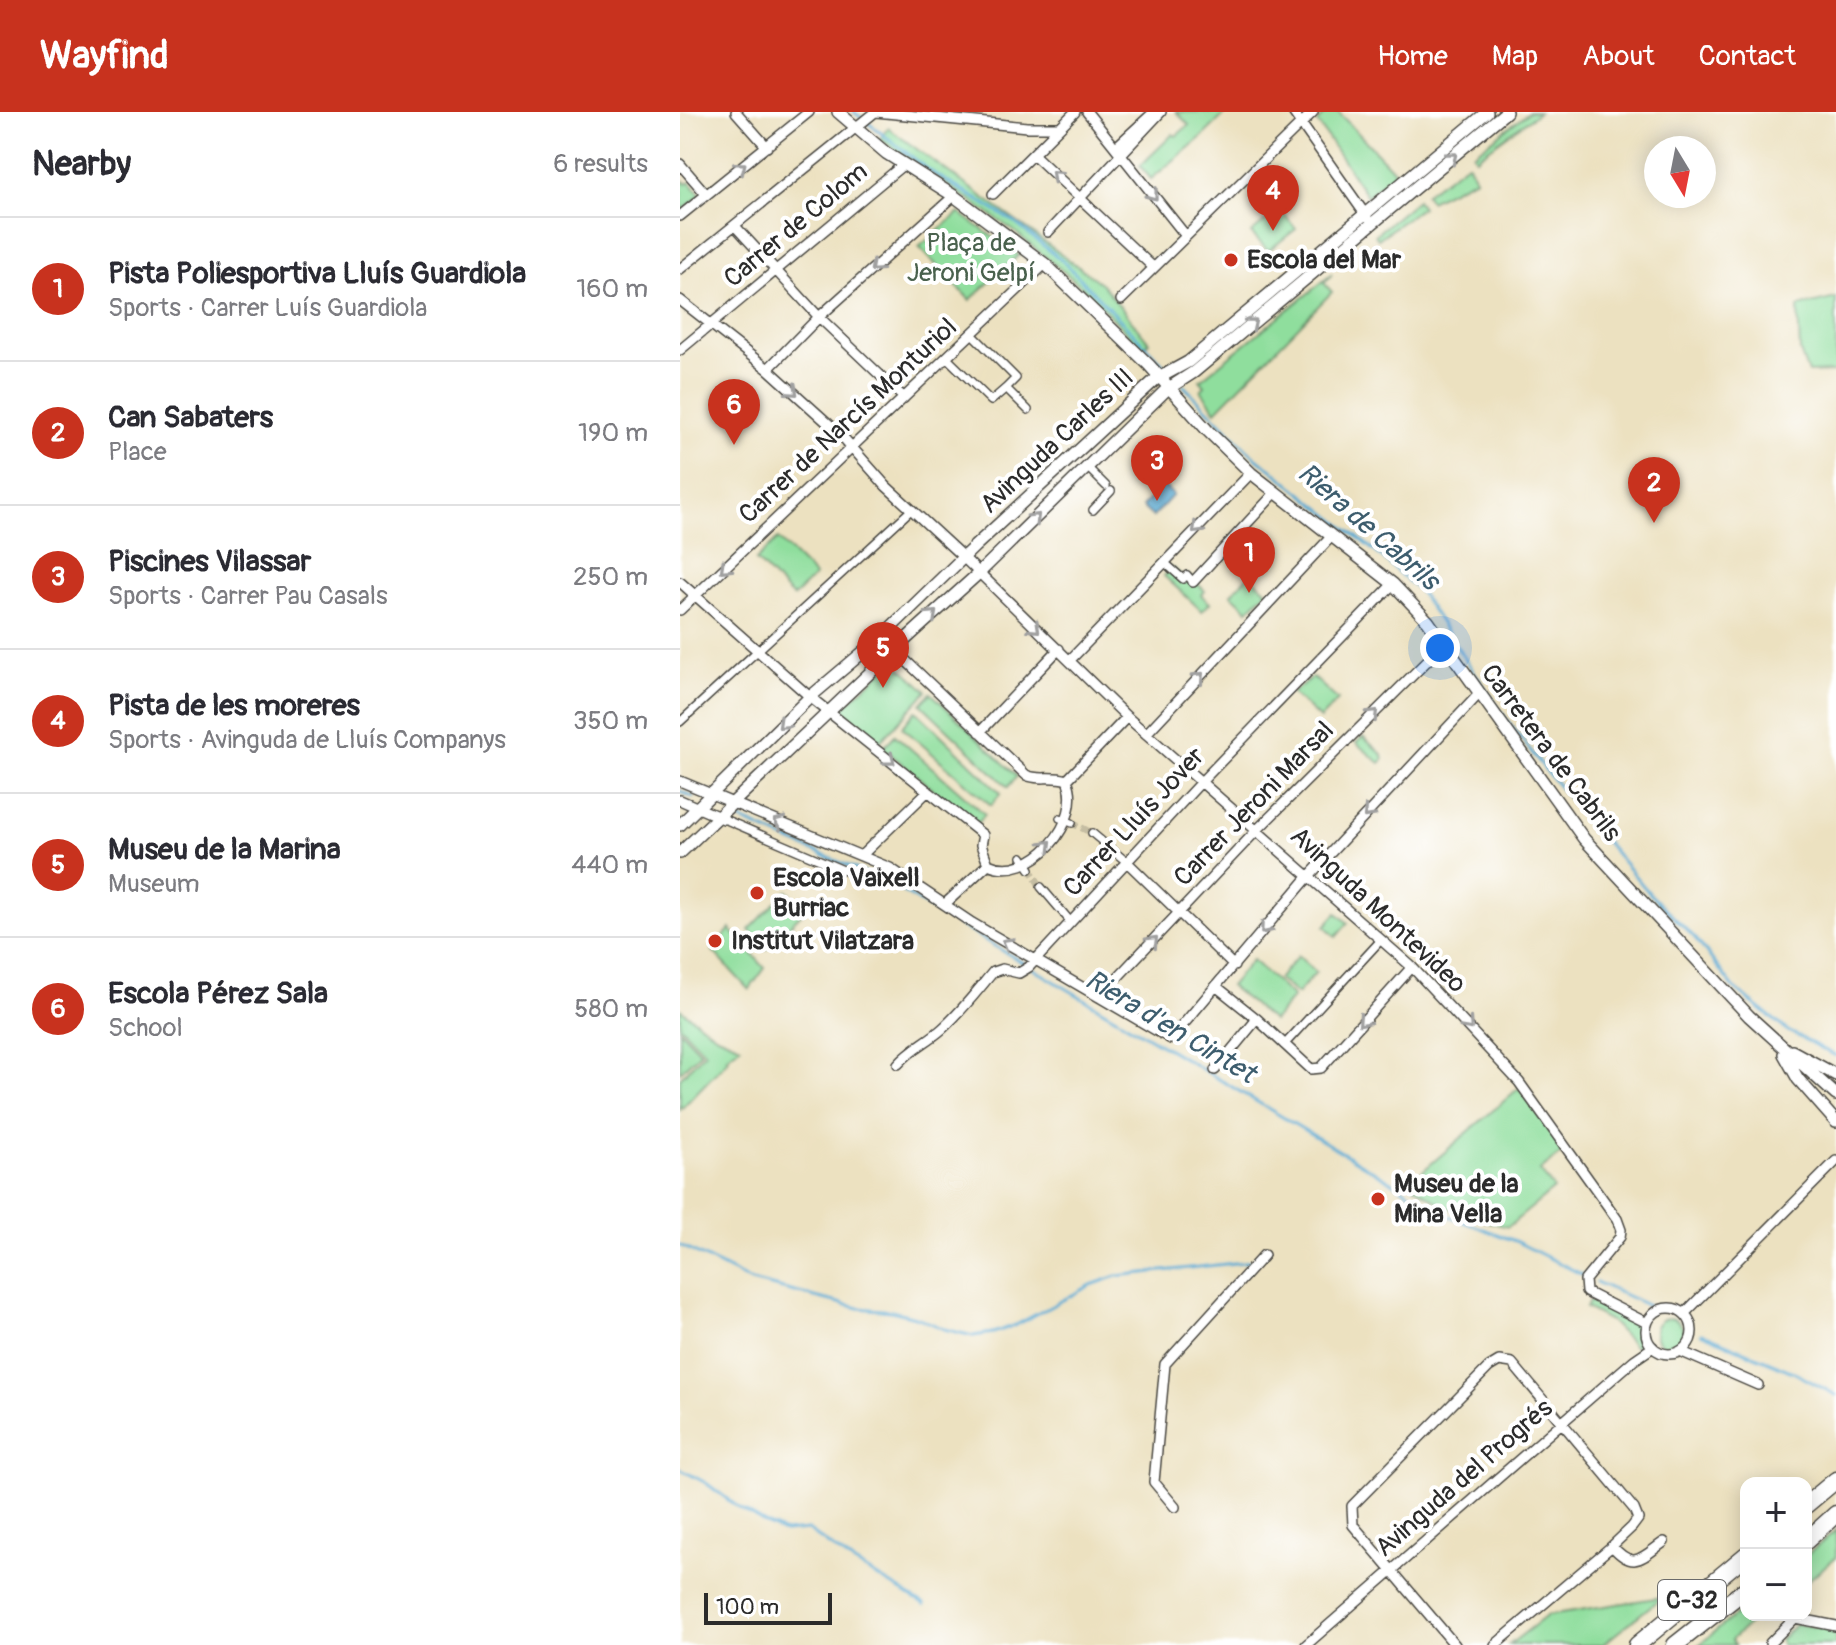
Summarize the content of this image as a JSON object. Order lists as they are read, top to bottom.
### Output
{
  "streets": {
    "highway": ["C-32"],
    "street": [
      "Carrer de Colom",
      "Carrer de Narcís Monturiol",
      "Avinguda Carles III",
      "Carretera de Cabrils",
      "Carrer Jeroni Marsal",
      "Carrer Lluís Jover",
      "Avinguda Montevideo",
      "Avinguda del Progrés"
    ]
  },
  "crossings": [
    ["Carrer de Colom", "Carretera de Cabrils"],
    ["Carrer de Colom", "Avinguda Montevideo"],
    ["Carrer de Narcís Monturiol", "Carretera de Cabrils"],
    ["Carrer de Narcís Monturiol", "Avinguda Montevideo"],
    ["Avinguda Carles III", "Carretera de Cabrils"],
    ["Avinguda Carles III", "Avinguda Montevideo"],
    ["Carretera de Cabrils", "Carrer Jeroni Marsal"],
    ["Carretera de Cabrils", "Carrer Lluís Jover"],
    ["Carrer Jeroni Marsal", "Avinguda Montevideo"],
    ["Carrer Lluís Jover", "Avinguda Montevideo"],
    ["Avinguda Montevideo", "Avinguda del Progrés"]
  ],
  "one_way": ["Carrer de Narcís Monturiol", "Avinguda Montevideo"],
  "water": ["Riera de Cabrils", "Riera d'en Cintet"],
  "parks": ["Plaça de Jeroni Gelpí"],
  "places": [
    "Escola del Mar",
    "Escola Vaixell Burriac",
    "Institut Vilatzara",
    "Museu de la Mina Vella"
  ],
  "scale_bar": "100 m",
  "north": "bottom",
  "page": {
    "header": "Wayfind",
    "nav": [
      "Home",
      "Map",
      "About",
      "Contact"
    ],
    "heading": ["Nearby", "6 results"],
    "pins": [
      "4",
      "6",
      "3",
      "2",
      "1",
      "5"
    ],
    "list": [
      {
        "mark": "1",
        "name": "Pista Poliesportiva Lluís Guardiola",
        "note": "Sports · Carrer Luís Guardiola",
        "value": "160 m"
      },
      {
        "mark": "2",
        "name": "Can Sabaters",
        "note": "Place",
        "value": "190 m"
      },
      {
        "mark": "3",
        "name": "Piscines Vilassar",
        "note": "Sports · Carrer Pau Casals",
        "value": "250 m"
      },
      {
        "mark": "4",
        "name": "Pista de les moreres",
        "note": "Sports · Avinguda de Lluís Companys",
        "value": "350 m"
      },
      {
        "mark": "5",
        "name": "Museu de la Marina",
        "note": "Museum",
        "value": "440 m"
      },
      {
        "mark": "6",
        "name": "Escola Pérez Sala",
        "note": "School",
        "value": "580 m"
      }
    ],
    "map_buttons": ["+", "−"],
    "scale": "100 m"
  }
}
